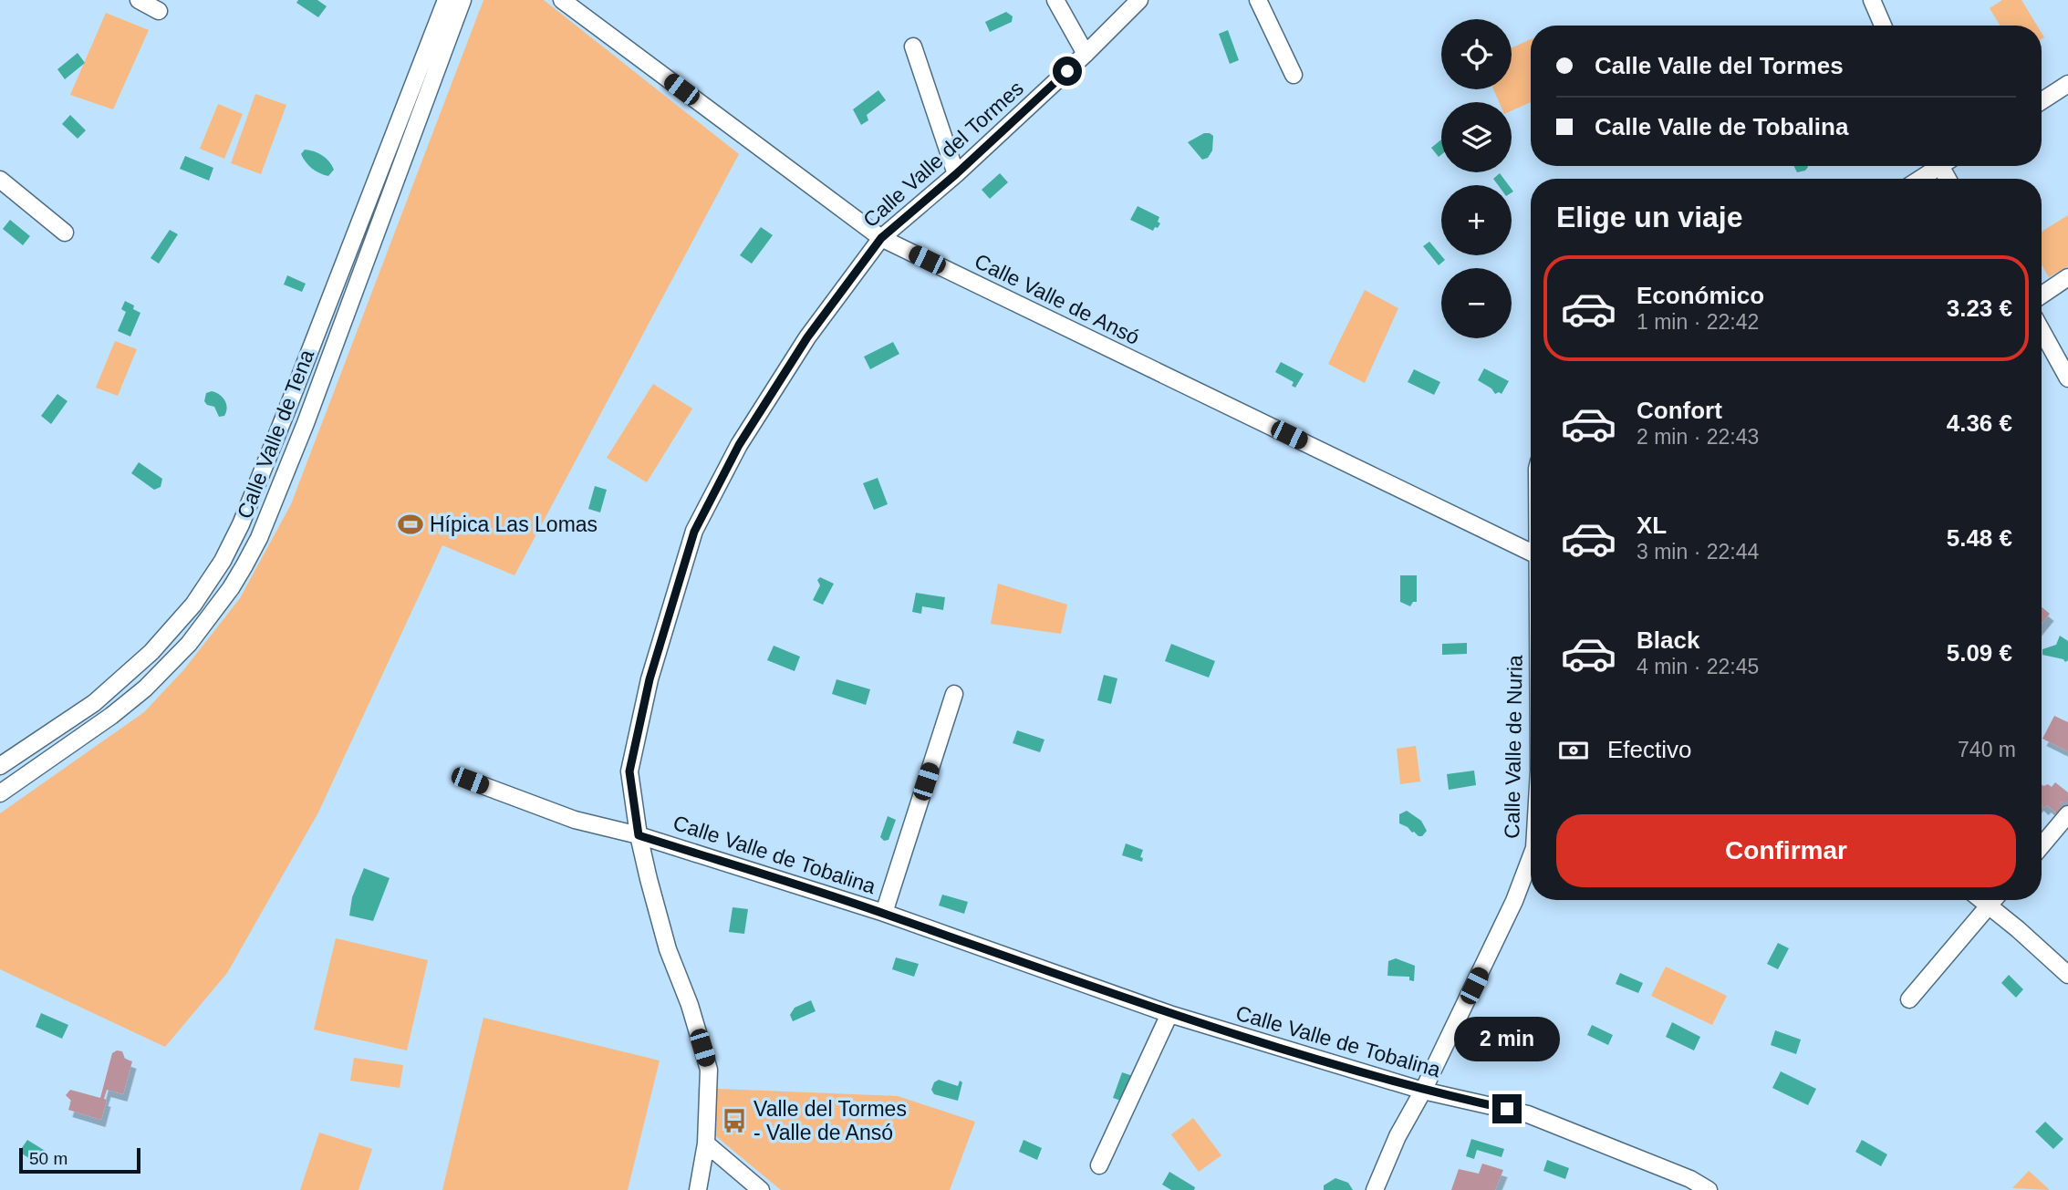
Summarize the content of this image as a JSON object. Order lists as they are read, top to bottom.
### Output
{
  "streets": {
    "street": [
      "Calle Valle del Tormes",
      "Calle Valle de Ansó",
      "Calle Valle de Tena",
      "Calle Valle de Nuria",
      "Calle Valle de Tobalina"
    ]
  },
  "crossings": [
    ["Calle Valle del Tormes", "Calle Valle de Ansó"],
    ["Calle Valle del Tormes", "Calle Valle de Tobalina"],
    ["Calle Valle de Nuria", "Calle Valle de Tobalina"]
  ],
  "places": {
    "sports": ["Hípica Las Lomas"],
    "bus stop": ["Valle del Tormes - Valle de Ansó"]
  },
  "scale_bar": "50 m",
  "page": {
    "map_buttons": ["+", "−"],
    "banner": ["Calle Valle del Tormes", "Calle Valle de Tobalina"],
    "heading": "Elige un viaje",
    "list": [
      {
        "name": "Económico",
        "note": "1 min · 22:42",
        "value": "3.23 €"
      },
      {
        "name": "Confort",
        "note": "2 min · 22:43",
        "value": "4.36 €"
      },
      {
        "name": "XL",
        "note": "3 min · 22:44",
        "value": "5.48 €"
      },
      {
        "name": "Black",
        "note": "4 min · 22:45",
        "value": "5.09 €"
      }
    ],
    "pay": ["Efectivo", "740 m"],
    "buttons": "Confirmar",
    "bubble": "2 min",
    "scale": "50 m"
  }
}
